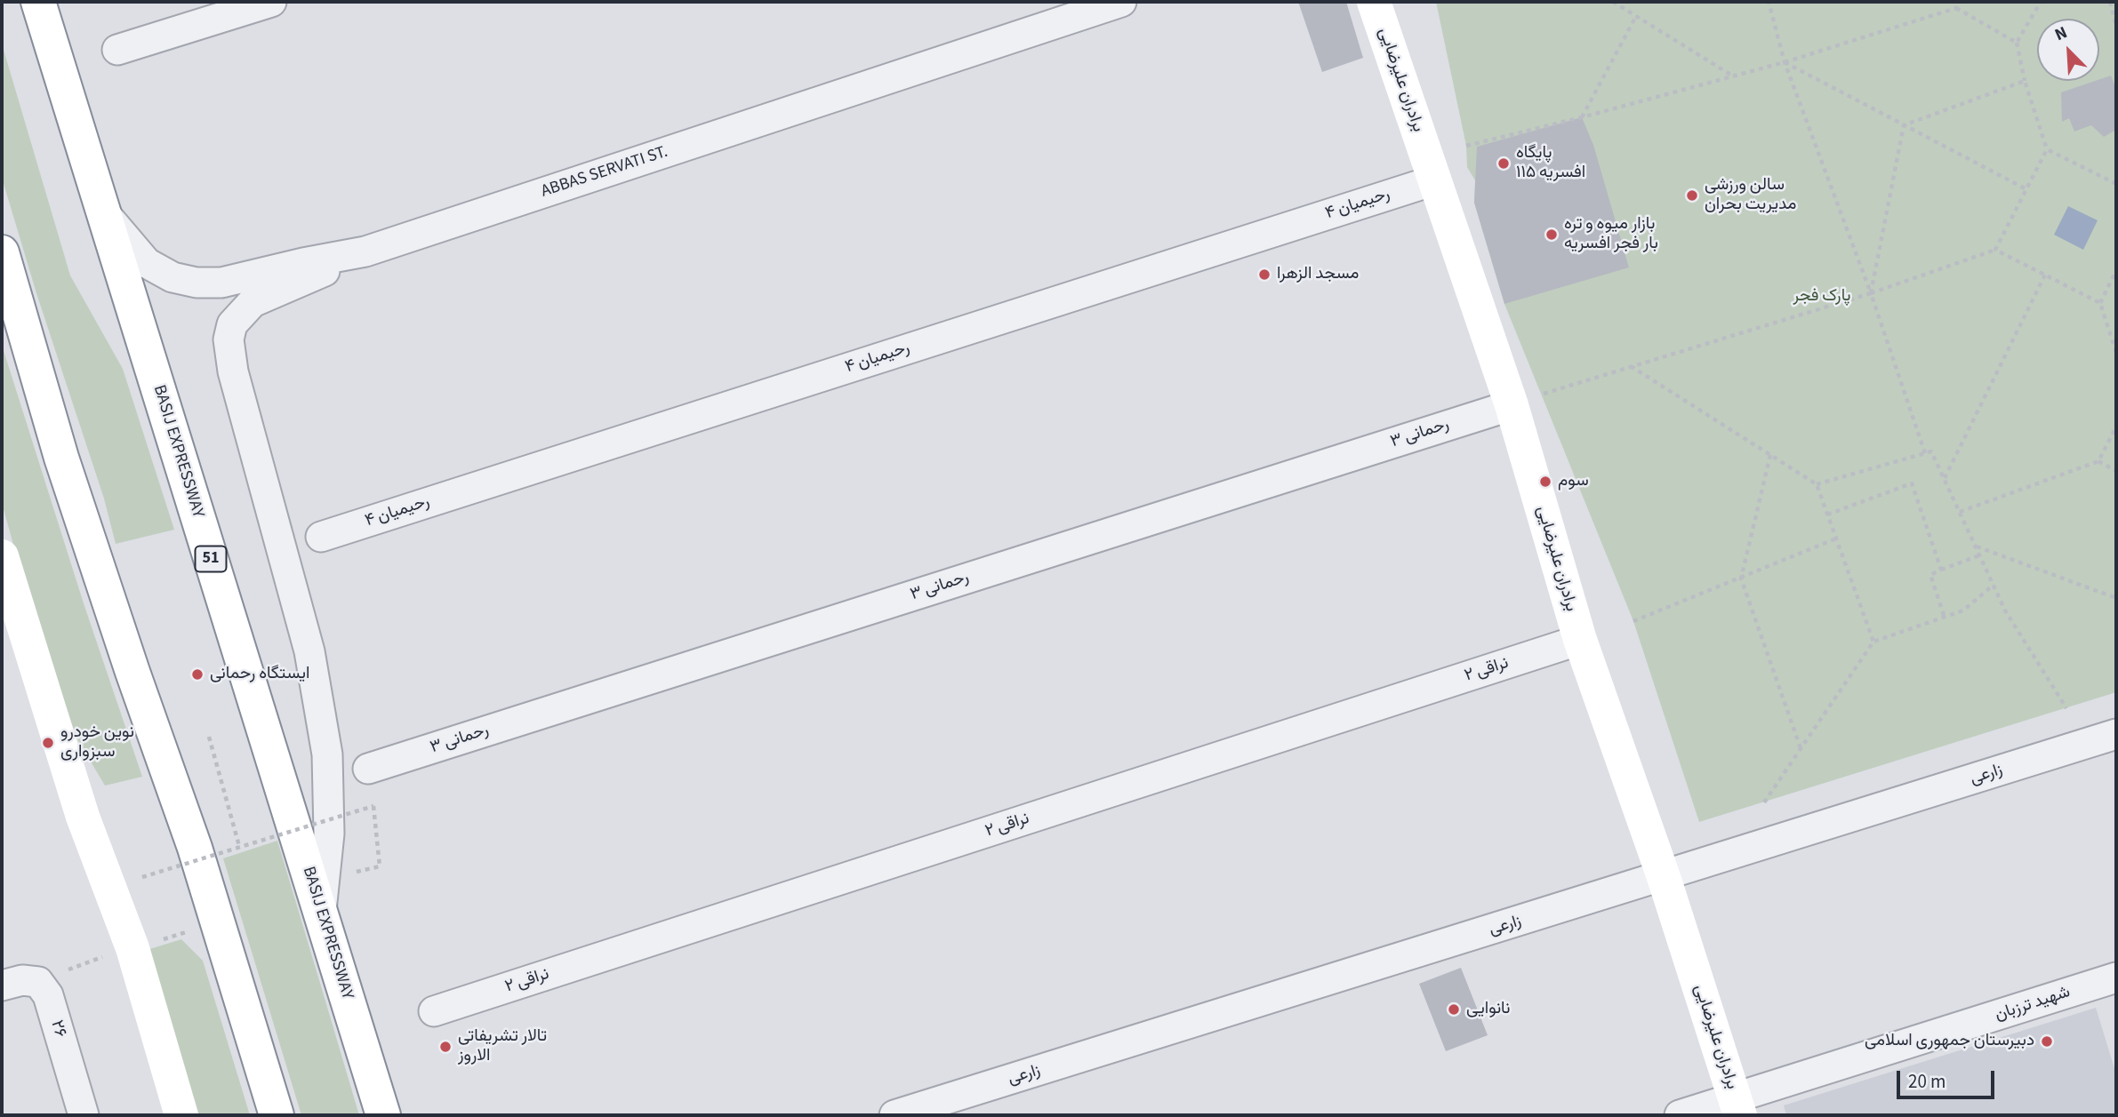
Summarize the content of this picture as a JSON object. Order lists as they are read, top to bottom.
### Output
{
  "streets": {
    "main road": ["برادران علیرضایی", "BASIJ EXPRESSWAY", "51"],
    "street": [
      "ABBAS SERVATI ST.",
      "رحیمیان ۴",
      "رحمانی ۳",
      "نراقی ۲",
      "زارعی",
      "شهید ترزبان",
      "۲۶"
    ]
  },
  "crossings": [
    ["برادران علیرضایی", "رحیمیان ۴"],
    ["برادران علیرضایی", "رحمانی ۳"],
    ["برادران علیرضایی", "نراقی ۲"],
    ["برادران علیرضایی", "زارعی"],
    ["برادران علیرضایی", "شهید ترزبان"],
    ["ABBAS SERVATI ST.", "BASIJ EXPRESSWAY"]
  ],
  "parks": ["پارک فجر"],
  "places": [
    "پایگاه ۱۱۵ افسریه",
    "سالن ورزشی مدیریت بحران",
    "بازار میوه و تره بار فجر افسریه",
    "مسجد الزهرا",
    "سوم",
    "ایستگاه رحمانی",
    "نوین خودرو سبزواری",
    "نانوایی",
    "دبیرستان جمهوری اسلامی",
    "تالار تشریفاتی الاروز"
  ],
  "scale_bar": "20 m",
  "north": "top left"
}
